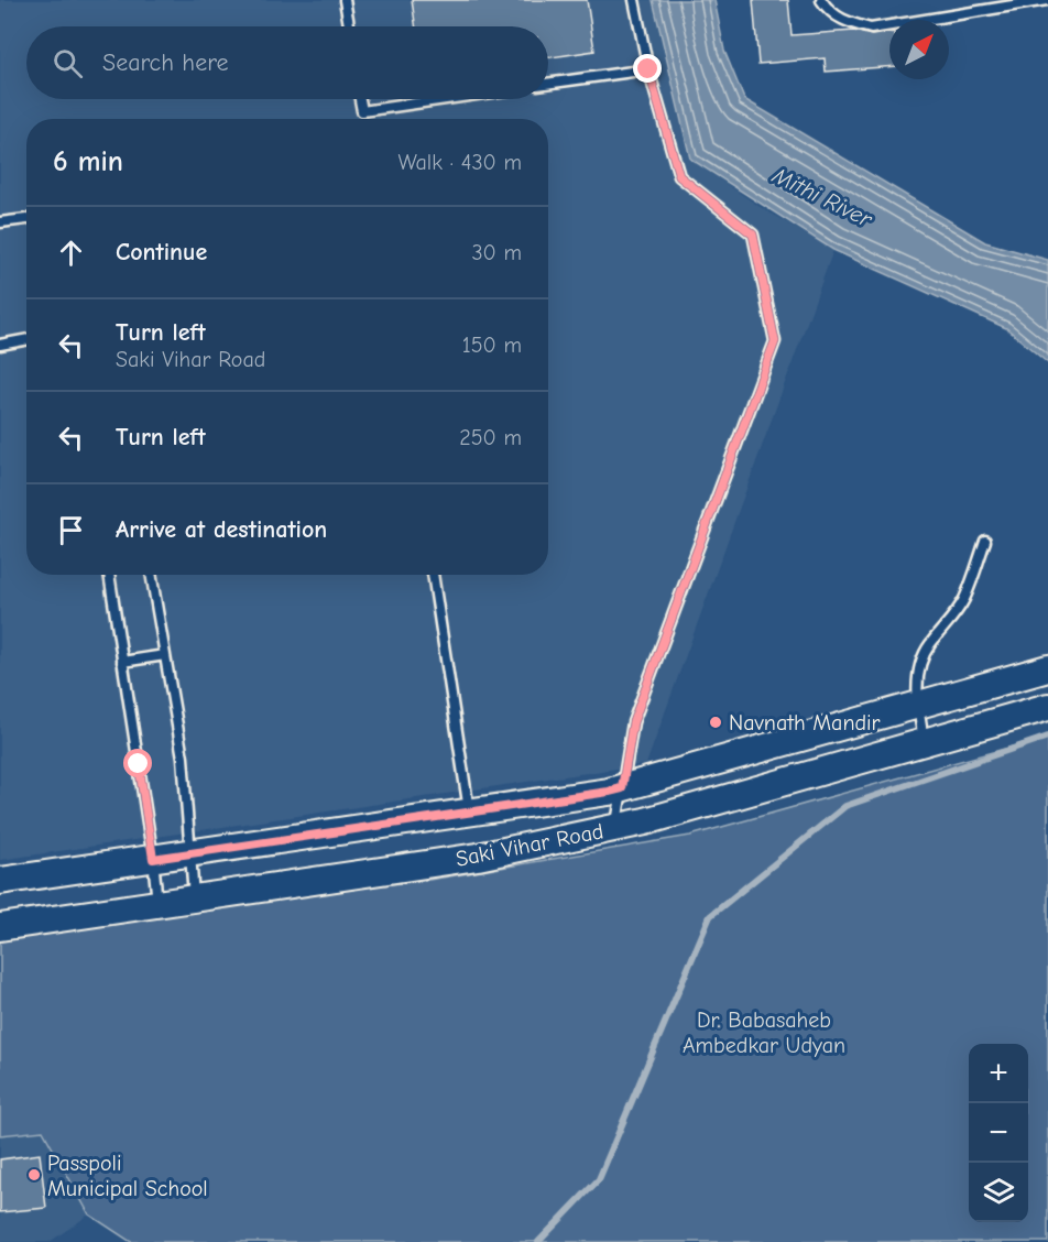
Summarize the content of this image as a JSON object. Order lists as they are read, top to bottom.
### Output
{
  "streets": {
    "main road": ["Saki Vihar Road"]
  },
  "water": ["Mithi River"],
  "parks": ["Dr. Babasaheb Ambedkar Udyan"],
  "places": ["Navnath Mandir", "Passpoli Municipal School"],
  "north": "top right",
  "page": {
    "search": "Search here",
    "heading": ["6 min", "Walk · 430 m"],
    "list": [
      ["Continue", "30 m"],
      ["Turn left", "Saki Vihar Road", "150 m"],
      ["Turn left", "250 m"],
      "Arrive at destination"
    ],
    "map_buttons": ["+", "−"]
  }
}
